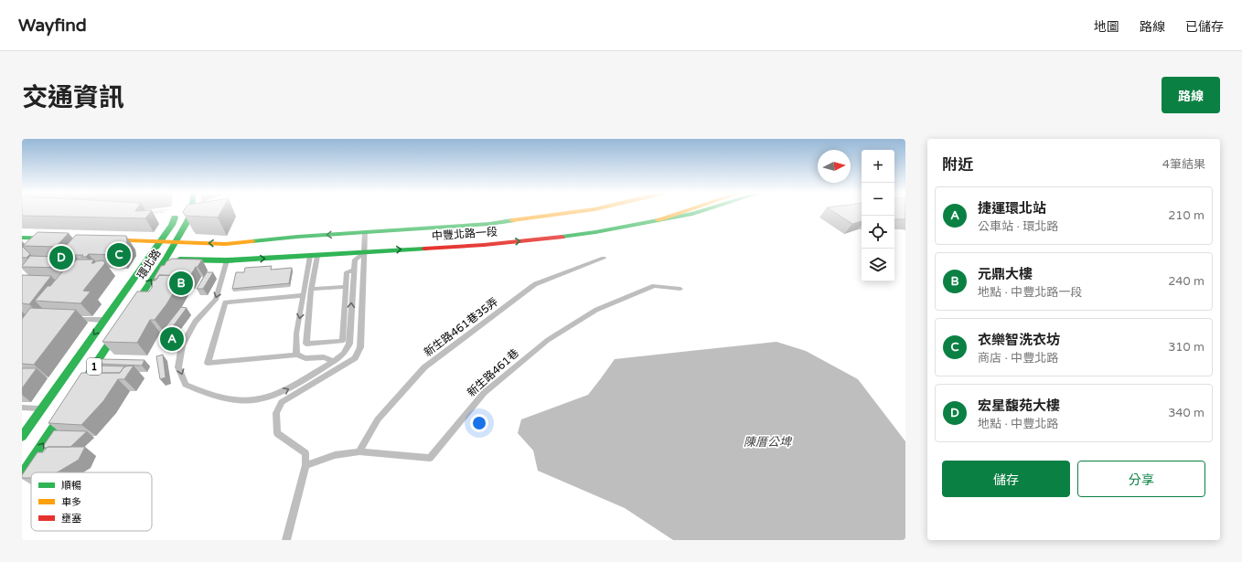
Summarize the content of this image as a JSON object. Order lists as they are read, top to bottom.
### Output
{
  "streets": {
    "main road": ["中豐北路一段", "環北路", "1"],
    "lane": ["新生路461巷35弄", "新生路461巷"]
  },
  "crossings": [
    ["中豐北路一段", "環北路"],
    ["新生路461巷35弄", "新生路461巷"]
  ],
  "water": ["陳厝公埤"],
  "legend": ["順暢", "車多", "壅塞"],
  "north": "right",
  "page": {
    "header": "Wayfind",
    "nav": ["地圖", "路線", "已儲存"],
    "title": "交通資訊",
    "buttons": [
      "路線",
      ["儲存", "分享"]
    ],
    "heading": ["附近", "4筆結果"],
    "map_buttons": ["+", "−"],
    "list": [
      {
        "mark": "A",
        "name": "捷運環北站",
        "note": "公車站 · 環北路",
        "value": "210 m"
      },
      {
        "mark": "B",
        "name": "元鼎大樓",
        "note": "地點 · 中豐北路一段",
        "value": "240 m"
      },
      {
        "mark": "C",
        "name": "衣樂智洗衣坊",
        "note": "商店 · 中豐北路",
        "value": "310 m"
      },
      {
        "mark": "D",
        "name": "宏星馥苑大樓",
        "note": "地點 · 中豐北路",
        "value": "340 m"
      }
    ],
    "pins": [
      "C",
      "D",
      "B",
      "A"
    ]
  }
}
